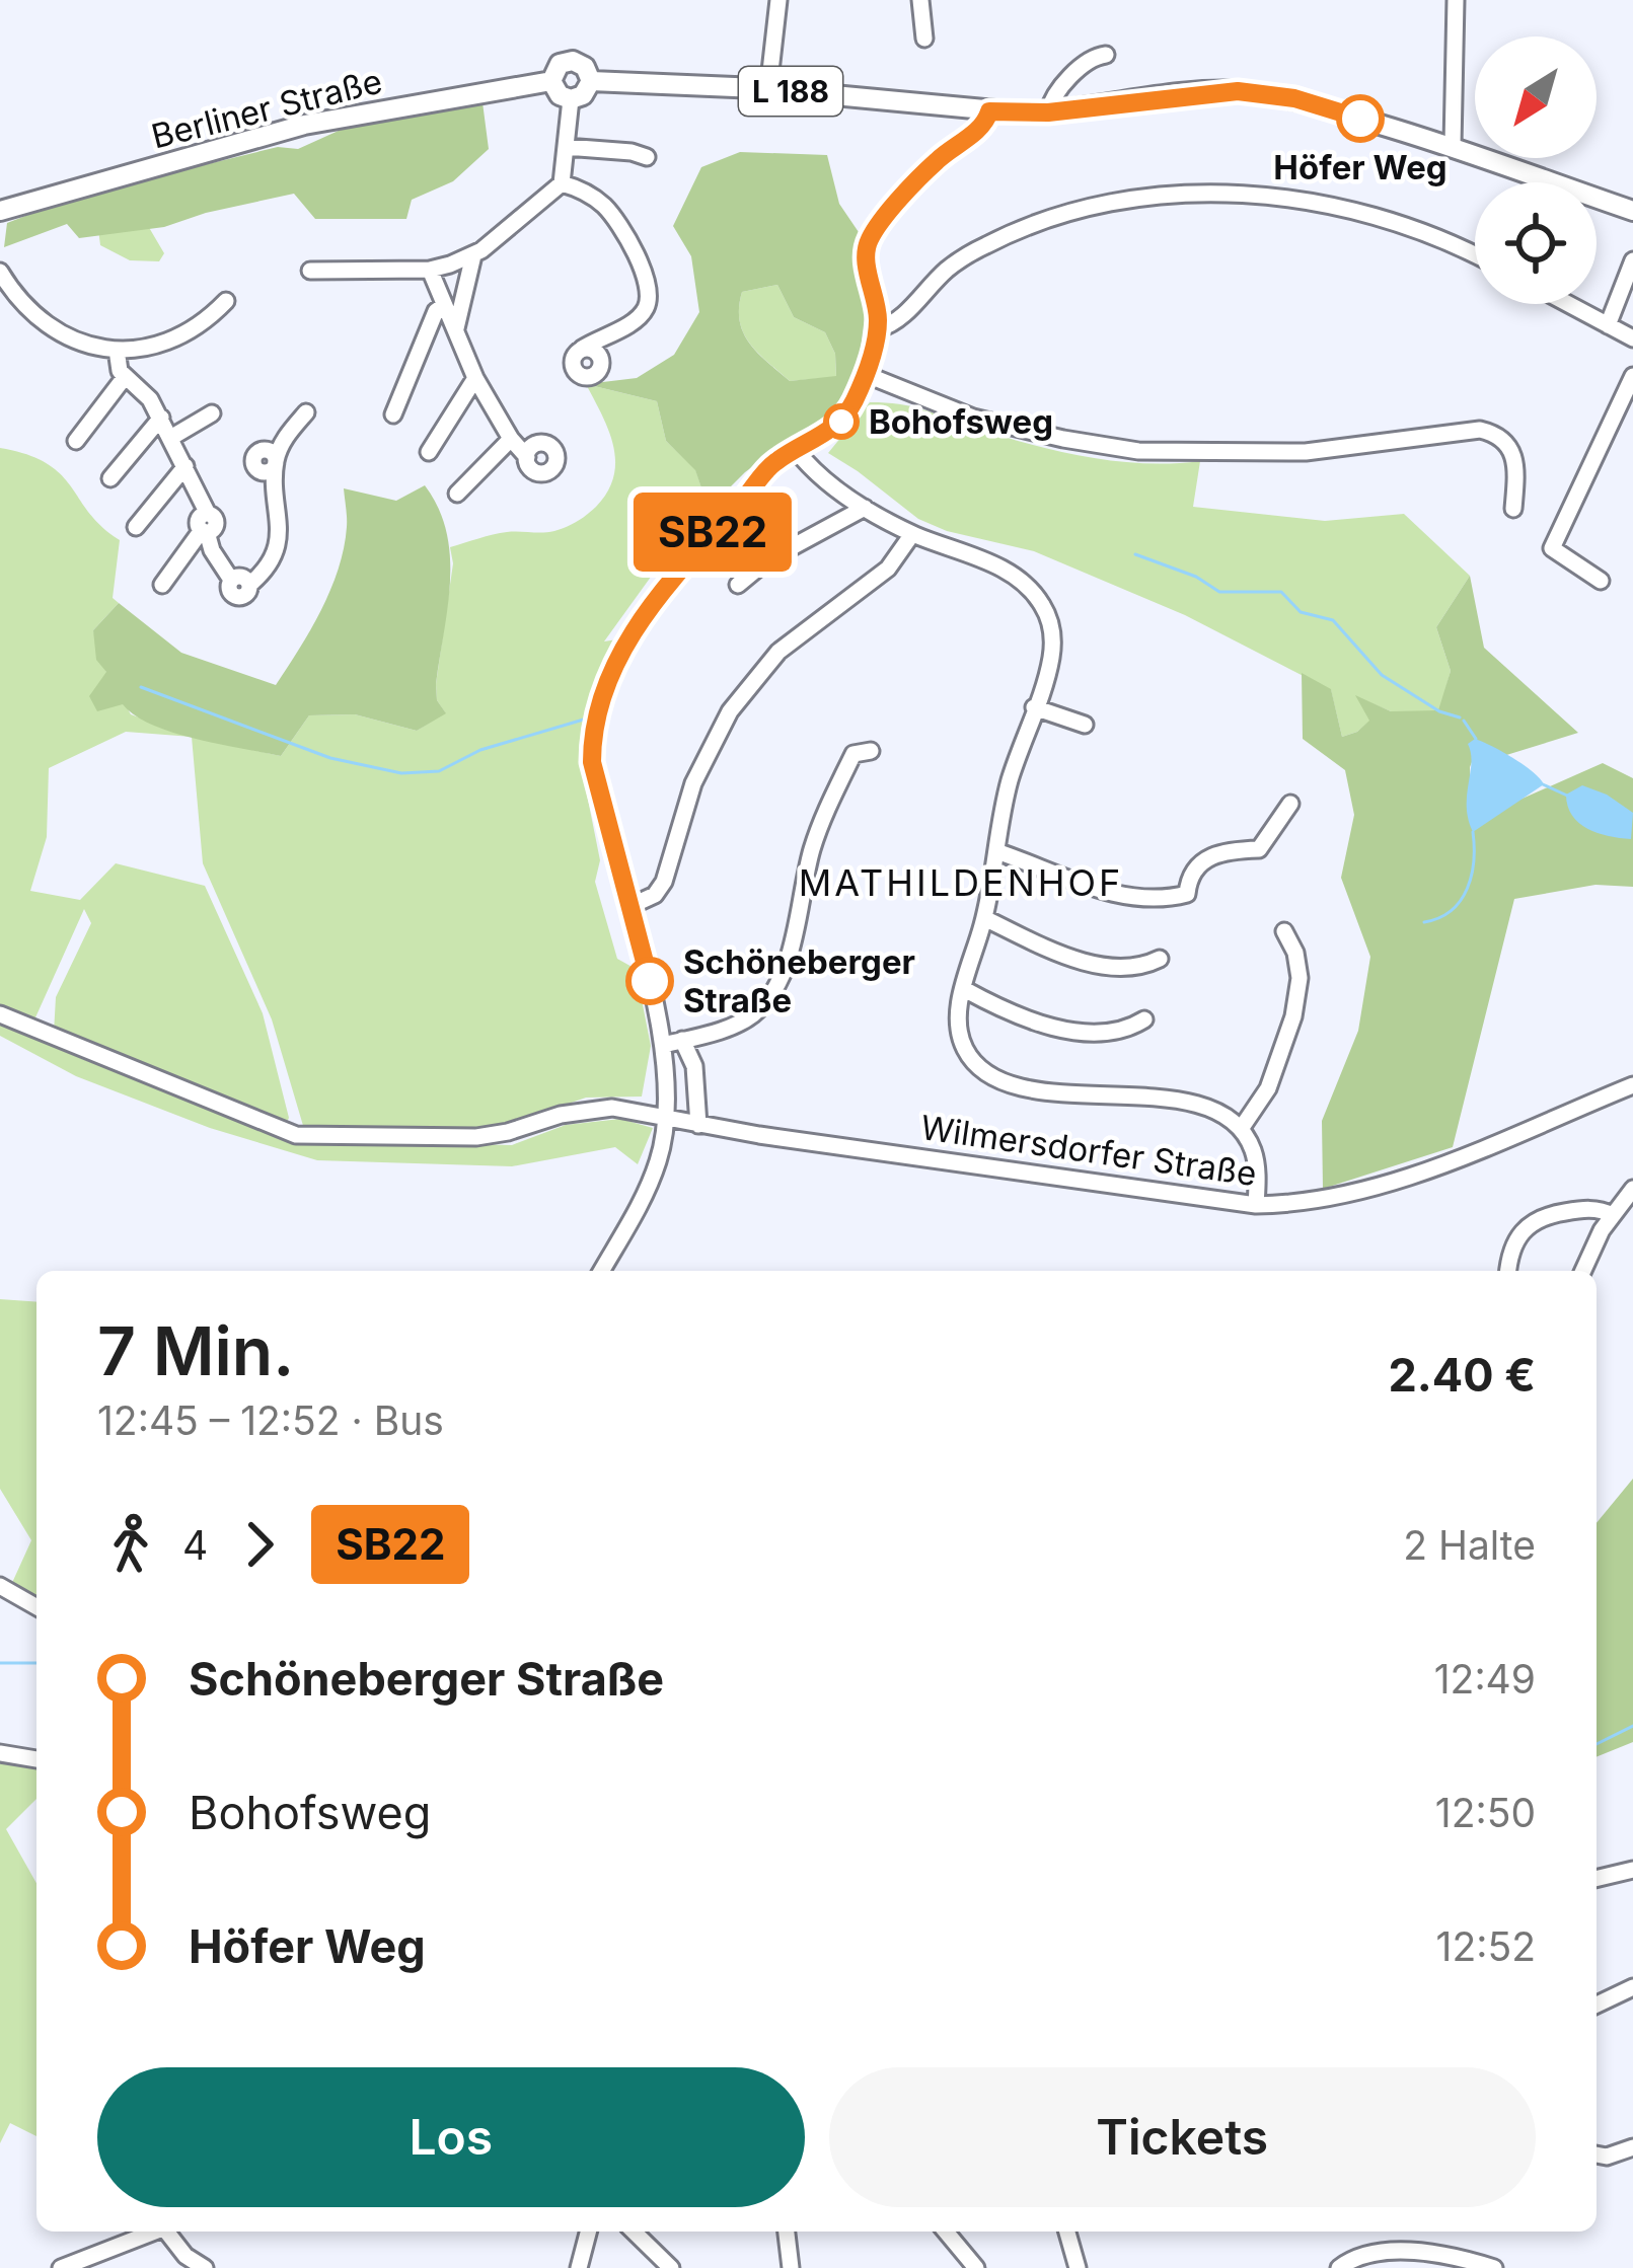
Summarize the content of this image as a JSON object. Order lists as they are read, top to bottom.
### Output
{
  "streets": {
    "main road": ["L 188", "Berliner Straße"],
    "street": ["Wilmersdorfer Straße"]
  },
  "crossings": [
    ["L 188", "Berliner Straße"]
  ],
  "districts": ["MATHILDENHOF"],
  "places": ["Höfer Weg", "Bohofsweg", "Schöneberger Straße"],
  "lines": ["bus line SB22"],
  "north": "bottom left",
  "page": {
    "on_map": "SB22",
    "heading": ["7 Min.", "12:45 – 12:52 · Bus", "2.40 €"],
    "legs": ["4", "SB22", "2 Halte"],
    "list": [
      {
        "name": "Schöneberger Straße",
        "value": "12:49"
      },
      {
        "name": "Bohofsweg",
        "value": "12:50"
      },
      {
        "name": "Höfer Weg",
        "value": "12:52"
      }
    ],
    "buttons": ["Los", "Tickets"]
  }
}
